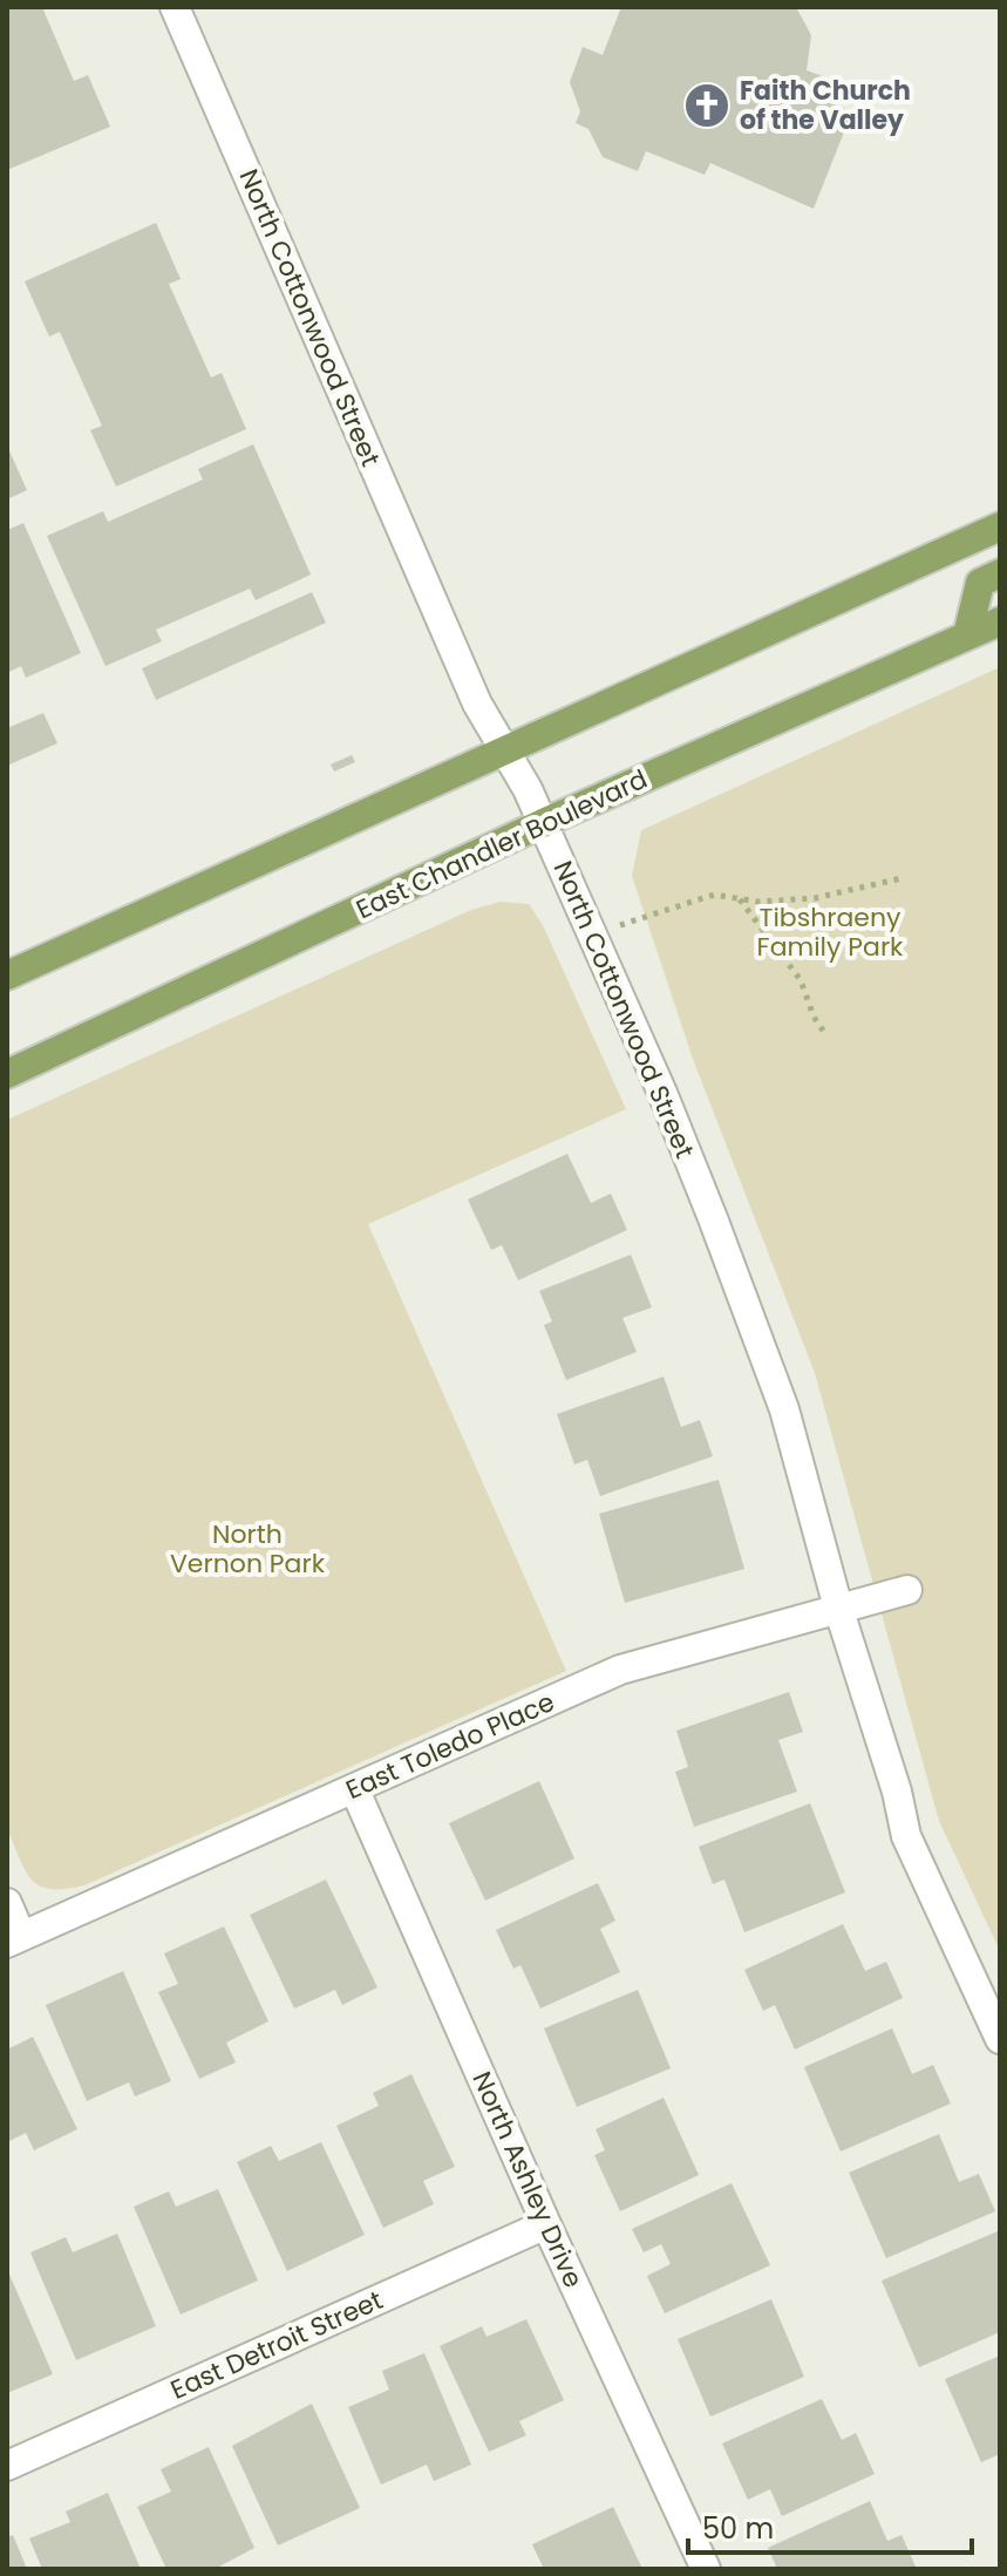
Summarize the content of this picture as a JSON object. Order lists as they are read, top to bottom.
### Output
{
  "streets": {
    "main road": ["East Chandler Boulevard"],
    "street": [
      "North Cottonwood Street",
      "East Toledo Place",
      "North Ashley Drive",
      "East Detroit Street"
    ]
  },
  "crossings": [
    ["North Cottonwood Street", "East Chandler Boulevard"],
    ["North Cottonwood Street", "East Toledo Place"],
    ["East Toledo Place", "North Ashley Drive"],
    ["North Ashley Drive", "East Detroit Street"]
  ],
  "parks": ["Tibshraeny Family Park", "North Vernon Park"],
  "places": {
    "church": ["Faith Church of the Valley"]
  },
  "scale_bar": "50 m"
}
